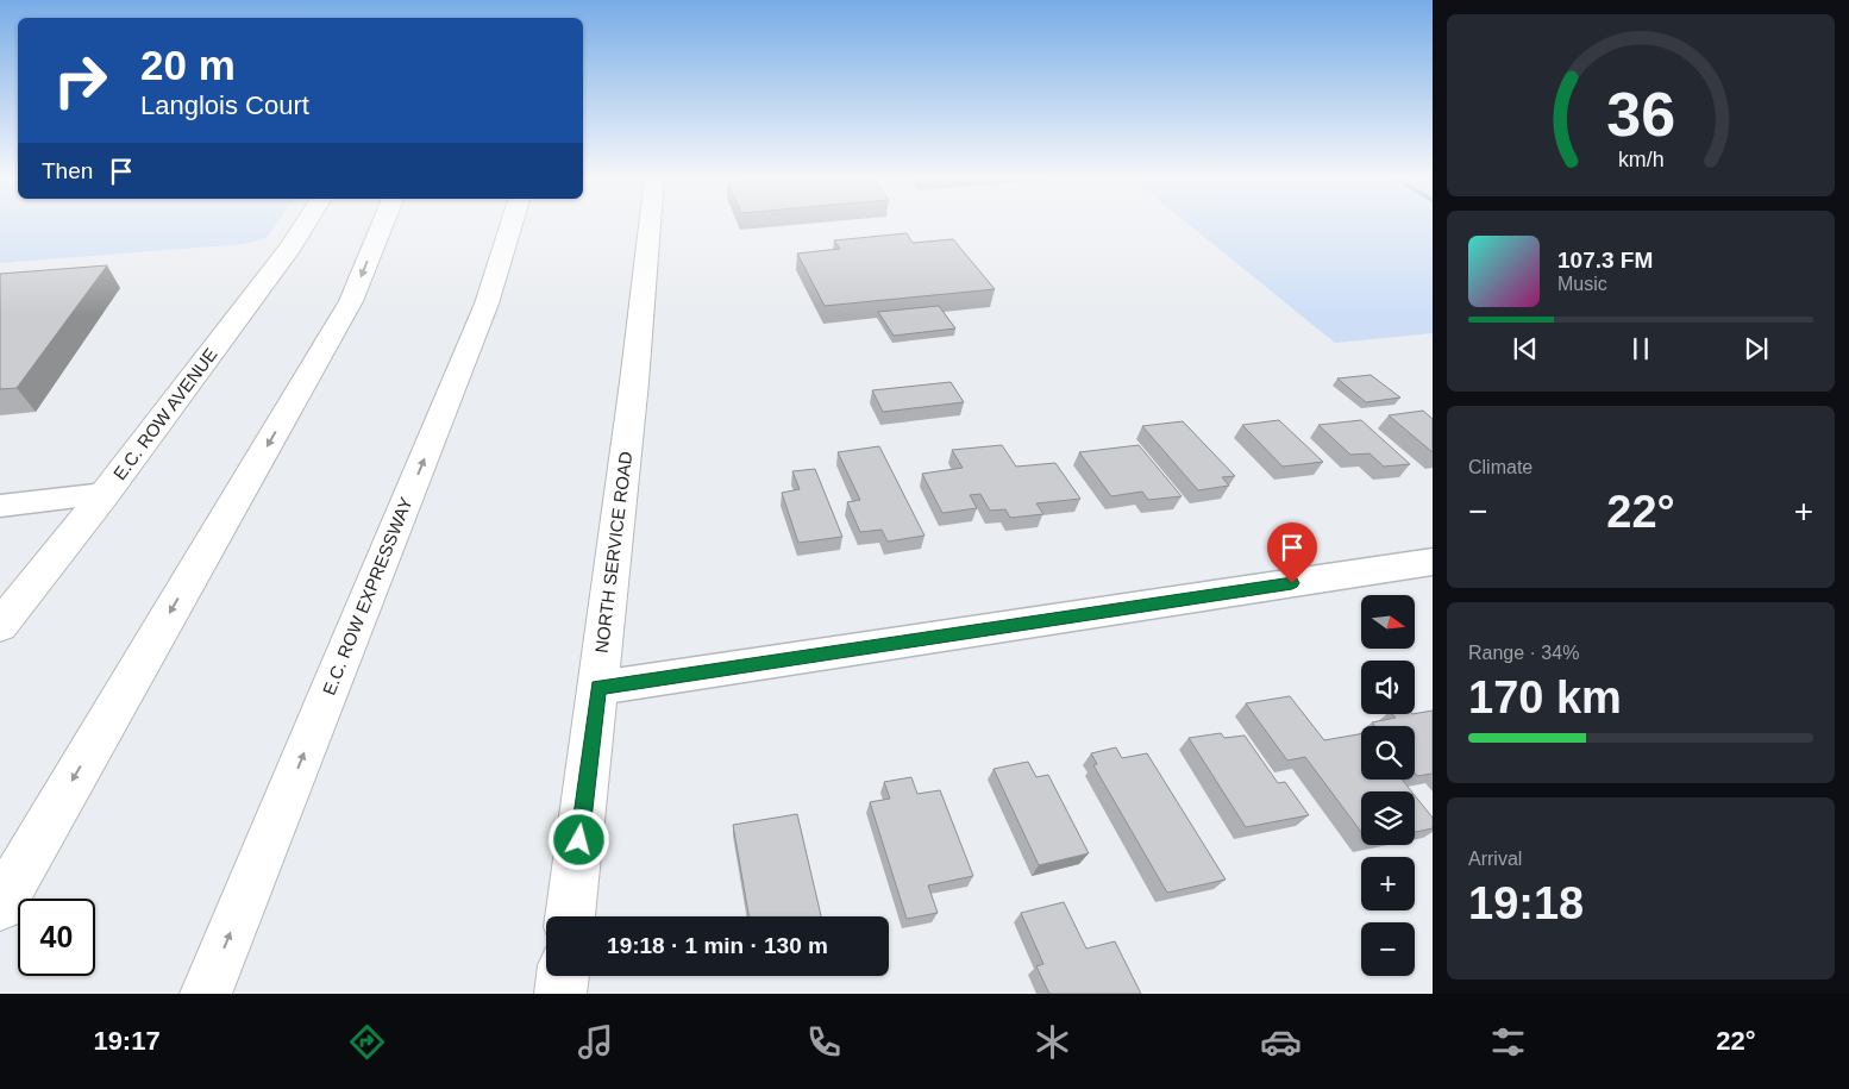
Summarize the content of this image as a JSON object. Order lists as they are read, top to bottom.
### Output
{
  "streets": {
    "main road": ["E.C. ROW AVENUE", "NORTH SERVICE ROAD", "E.C. ROW EXPRESSWAY"]
  },
  "north": "right",
  "page": {
    "turn": ["20 m", "Langlois Court"],
    "then": "Then",
    "song": ["107.3 FM", "Music"],
    "tile": [
      "Climate",
      ["Range · 34%", "170 km"],
      ["Arrival", "19:18"]
    ],
    "heat": ["−", "22°", "+"],
    "map_buttons": ["+", "−"],
    "limit": "40",
    "trip": "19:18 · 1 min · 130 m",
    "tabs": ["19:17", "22°"],
    "gauge": ["36", "km/h"]
  }
}
